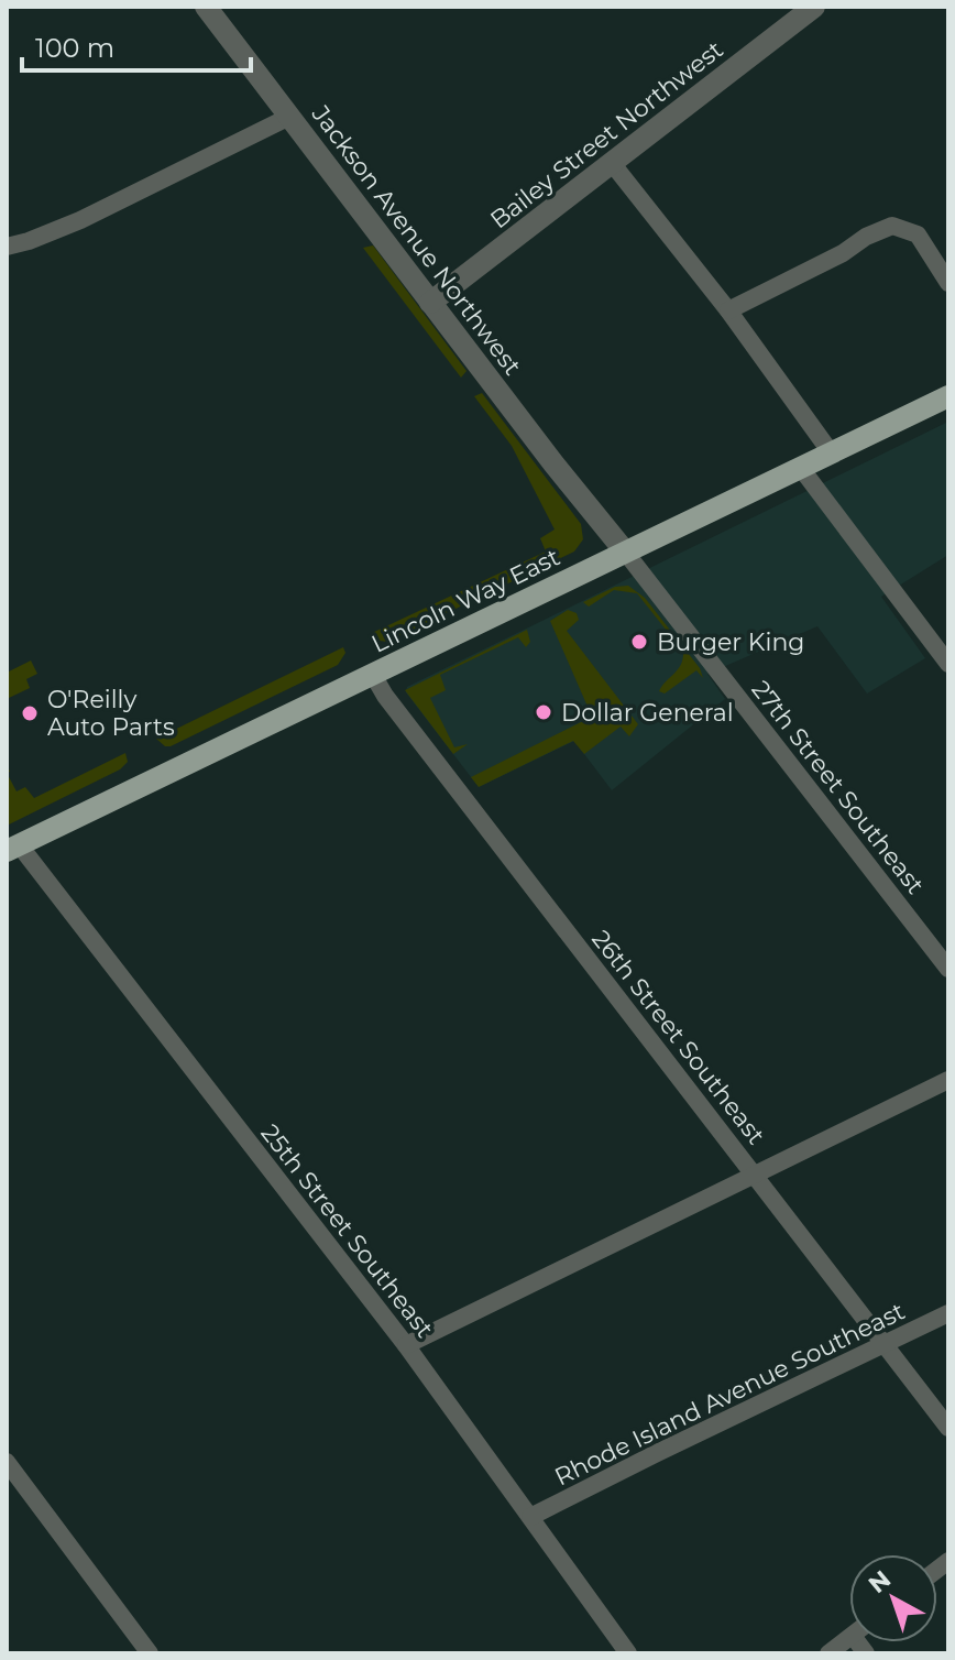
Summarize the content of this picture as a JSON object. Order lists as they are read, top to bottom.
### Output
{
  "streets": {
    "main road": ["Lincoln Way East"],
    "street": [
      "Bailey Street Northwest",
      "Jackson Avenue Northwest",
      "27th Street Southeast",
      "26th Street Southeast",
      "25th Street Southeast",
      "Rhode Island Avenue Southeast"
    ]
  },
  "crossings": [
    ["Bailey Street Northwest", "Jackson Avenue Northwest"],
    ["Jackson Avenue Northwest", "Lincoln Way East"],
    ["Jackson Avenue Northwest", "27th Street Southeast"],
    ["Lincoln Way East", "27th Street Southeast"],
    ["Lincoln Way East", "26th Street Southeast"],
    ["Lincoln Way East", "25th Street Southeast"],
    ["26th Street Southeast", "Rhode Island Avenue Southeast"],
    ["25th Street Southeast", "Rhode Island Avenue Southeast"]
  ],
  "places": ["Burger King", "Dollar General", "O'Reilly Auto Parts"],
  "scale_bar": "100 m",
  "north": "top left"
}
